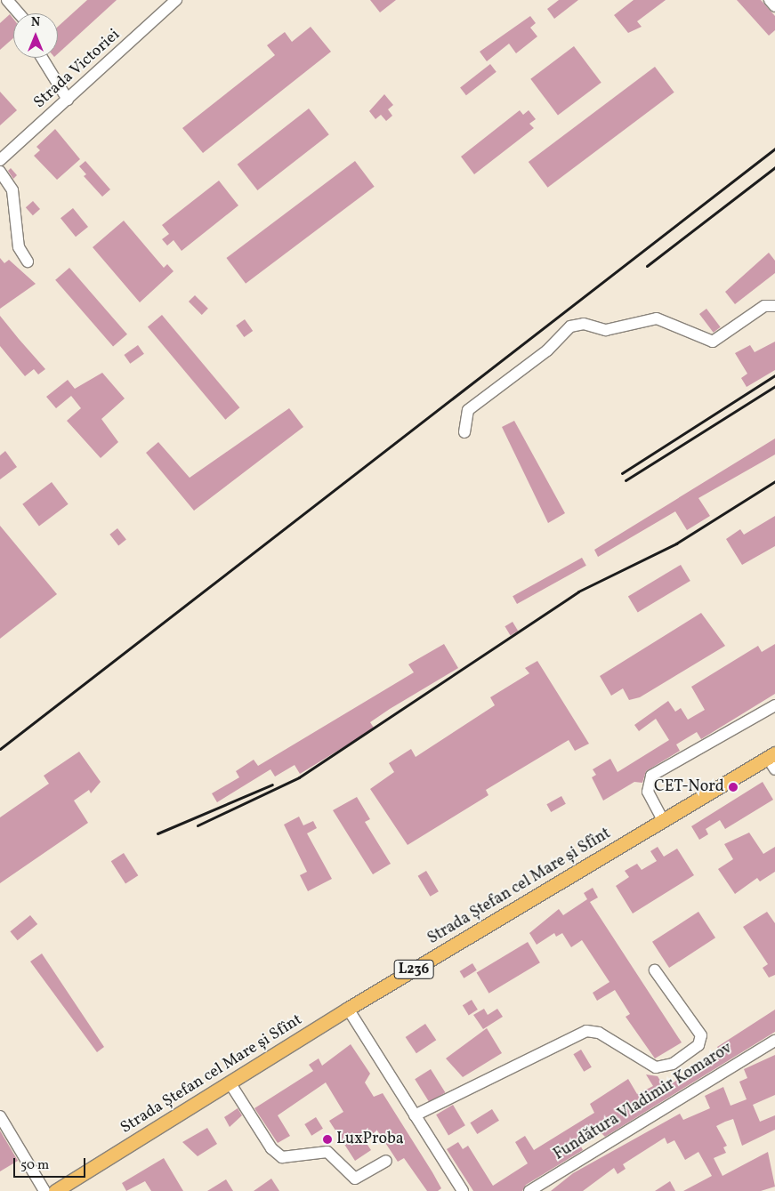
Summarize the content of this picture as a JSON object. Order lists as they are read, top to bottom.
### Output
{
  "streets": {
    "main road": ["Strada Ștefan cel Mare și Sfînt", "L236"],
    "street": ["Strada Victoriei", "Fundătura Vladimir Komarov"]
  },
  "places": ["CET-Nord", "LuxProba"],
  "scale_bar": "50 m",
  "north": "top"
}
